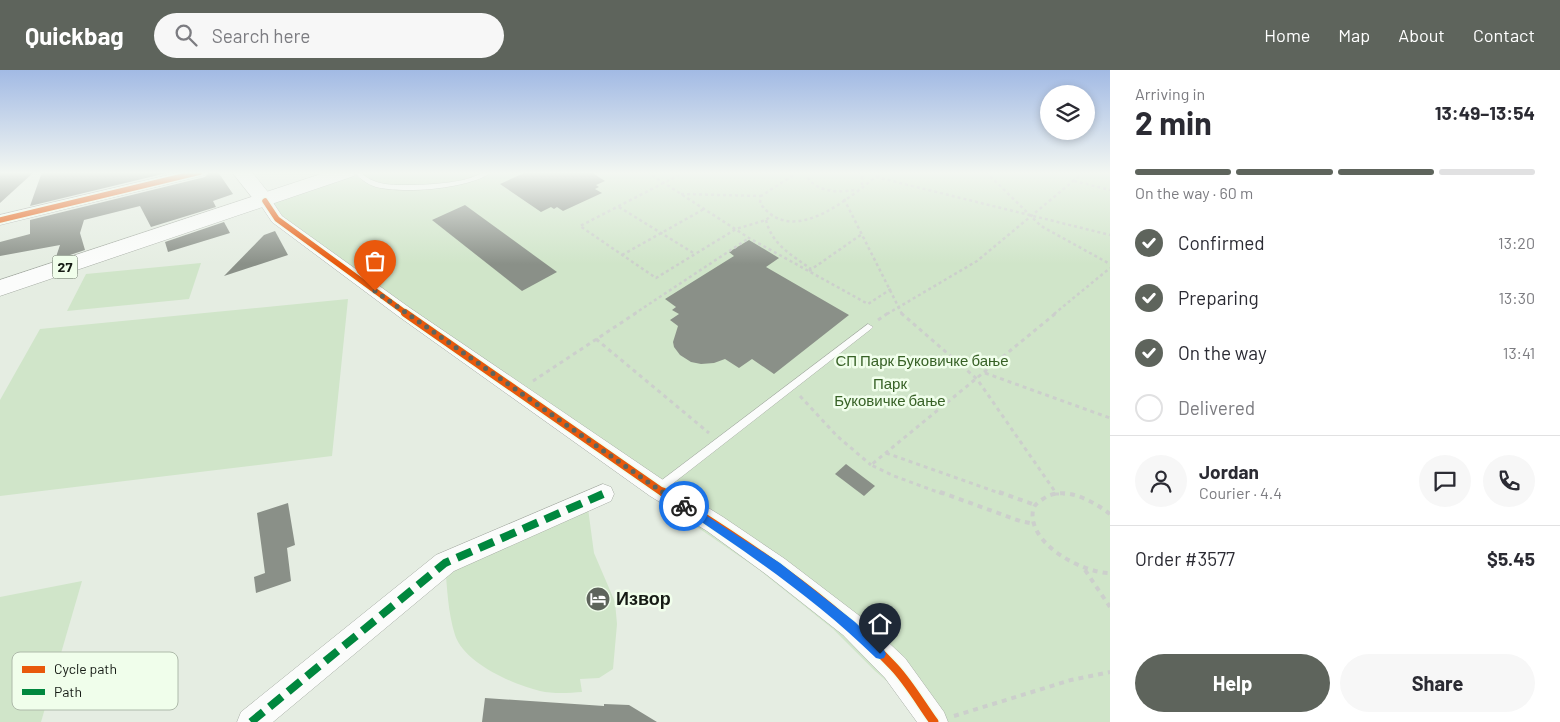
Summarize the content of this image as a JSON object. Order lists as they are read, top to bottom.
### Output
{
  "streets": {
    "main road": ["27"]
  },
  "parks": ["СП Парк Буковичке бање", "Парк Буковичке бање"],
  "places": {
    "hotel": ["Извор"]
  },
  "legend": ["Cycle path", "Path"],
  "page": {
    "header": "Quickbag",
    "search": "Search here",
    "nav": [
      "Home",
      "Map",
      "About",
      "Contact"
    ],
    "heading": ["2 min", "Arriving in", "13:49–13:54"],
    "panel": [
      "Jordan",
      "Courier · 4.4",
      "Order #3577",
      "$5.45"
    ],
    "bar": "On the way · 60 m",
    "list": [
      ["Confirmed", "13:20"],
      ["Preparing", "13:30"],
      ["On the way", "13:41"],
      "Delivered"
    ],
    "buttons": ["Help", "Share"]
  }
}
